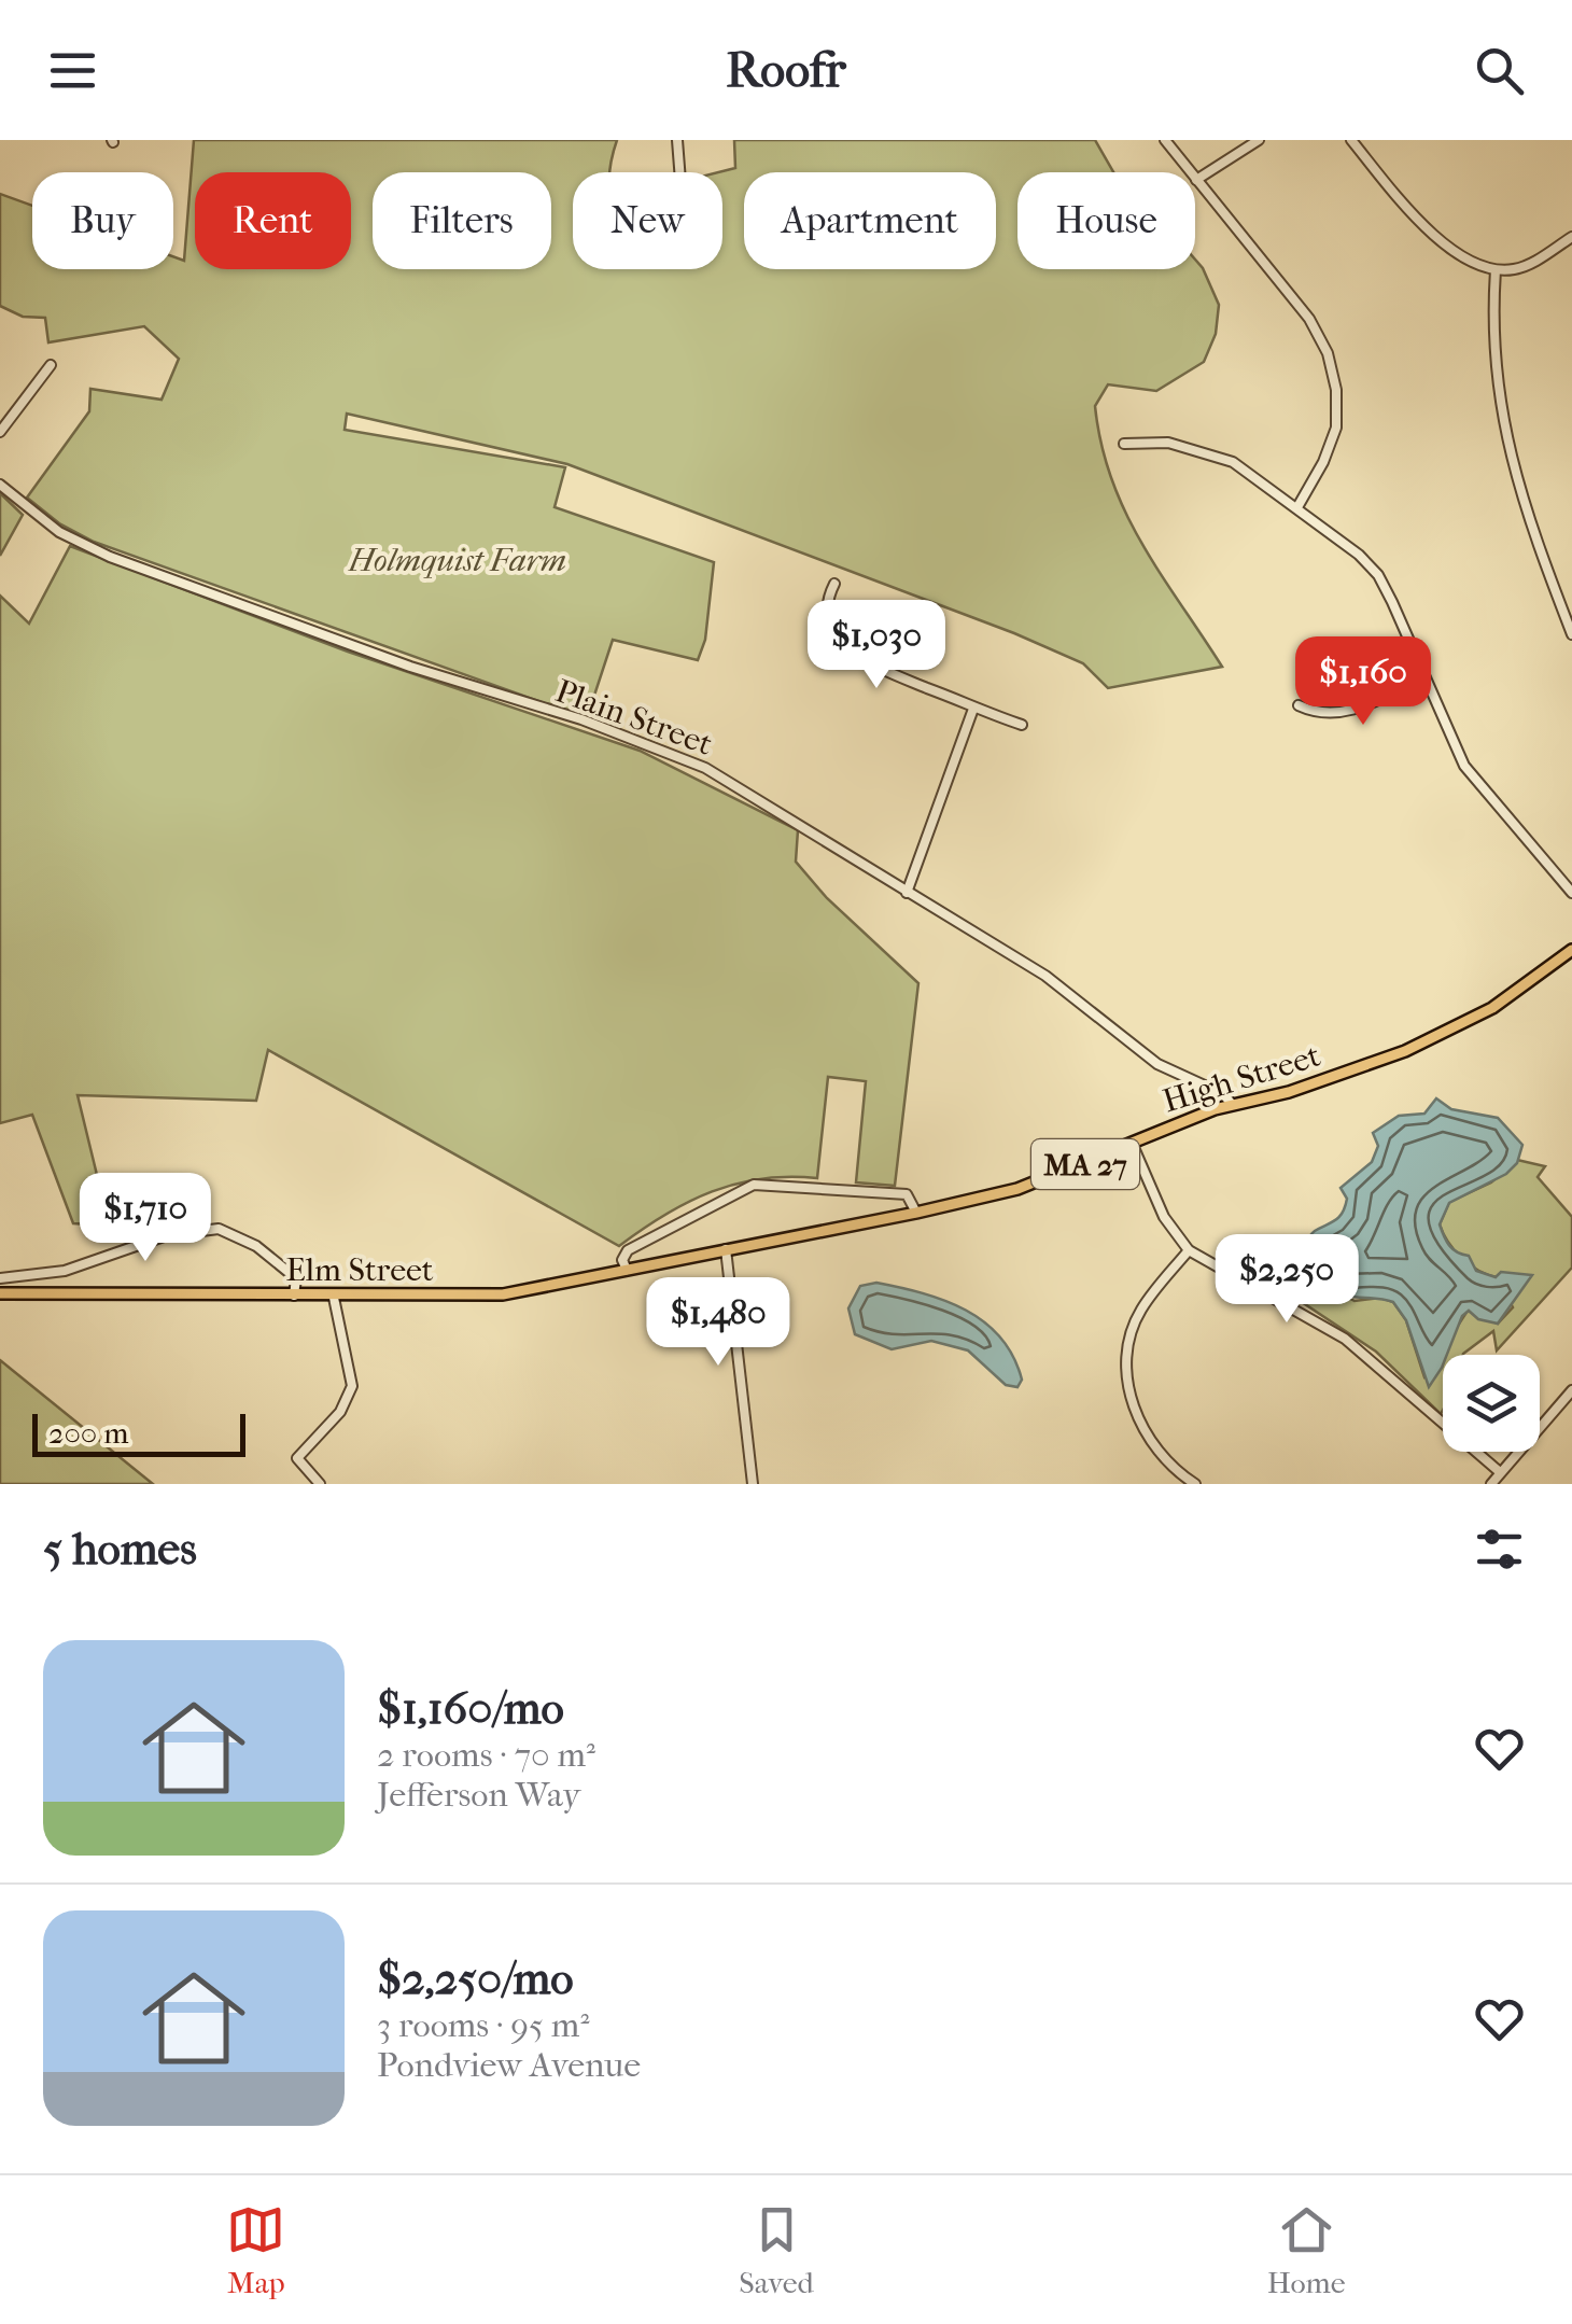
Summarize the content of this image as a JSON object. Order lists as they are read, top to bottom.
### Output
{
  "streets": {
    "main road": ["High Street", "MA 27", "Elm Street"],
    "street": ["Plain Street"]
  },
  "crossings": [
    ["Plain Street", "High Street"],
    ["High Street", "Elm Street"]
  ],
  "parks": ["Holmquist Farm"],
  "scale_bar": "200 m",
  "page": {
    "header": "Roofr",
    "chip": [
      "Buy",
      "Rent",
      "Filters",
      "New",
      "Apartment",
      "House"
    ],
    "price": [
      "$1,030",
      "$1,160",
      "$1,710",
      "$2,250",
      "$1,480"
    ],
    "scale": "200 m",
    "heading": "5 homes",
    "list": [
      {
        "name": "$1,160/mo",
        "note": "2 rooms · 70 m² · Jefferson Way"
      },
      {
        "name": "$2,250/mo",
        "note": "3 rooms · 95 m² · Pondview Avenue"
      }
    ],
    "tabs": ["Map", "Saved", "Home"]
  }
}
